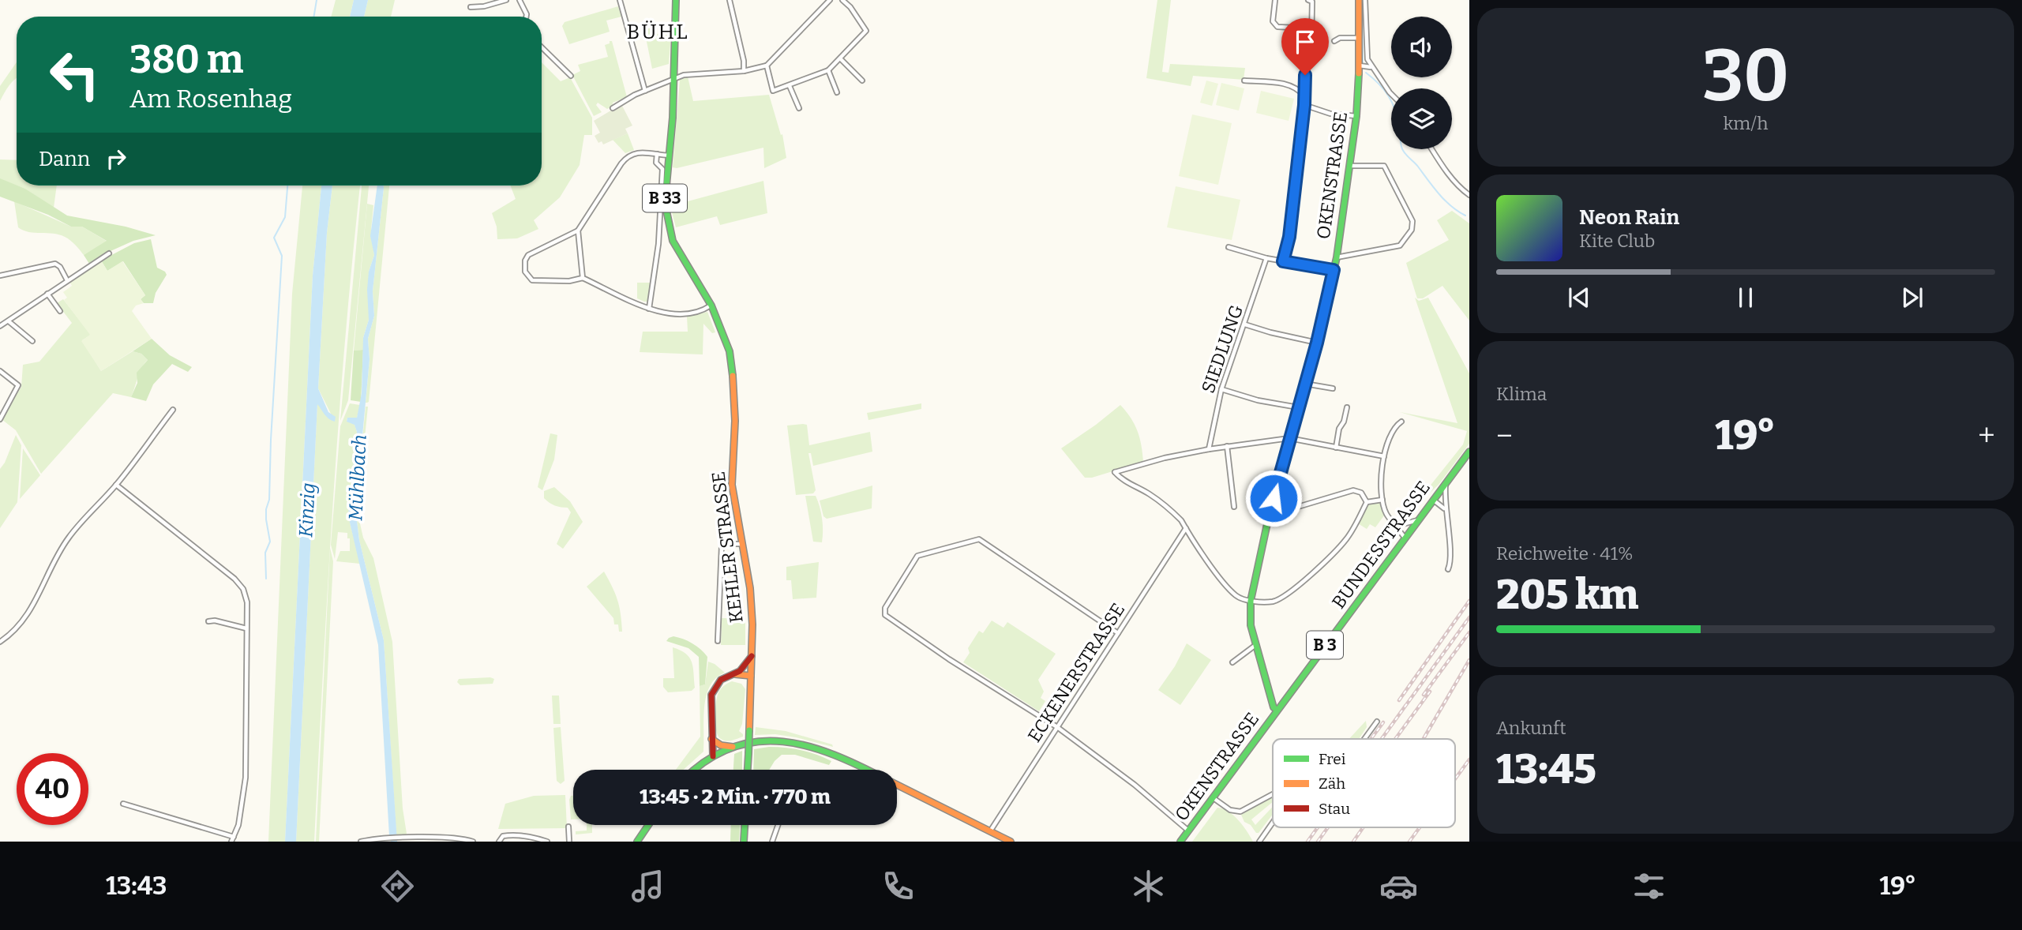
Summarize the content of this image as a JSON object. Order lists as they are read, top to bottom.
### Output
{
  "streets": {
    "main road": [
      "OKENSTRASSE",
      "B 33",
      "BUNDESSTRASSE",
      "KEHLER STRASSE",
      "B 3"
    ],
    "street": ["SIEDLUNG", "ECKENERSTRASSE"]
  },
  "crossings": [
    ["OKENSTRASSE", "BUNDESSTRASSE"]
  ],
  "districts": ["BÜHL"],
  "water": ["Mühlbach", "Kinzig"],
  "legend": ["Frei", "Zäh", "Stau"],
  "page": {
    "tile": [
      ["30", "km/h"],
      "Klima",
      ["Reichweite · 41%", "205 km"],
      ["Ankunft", "13:45"]
    ],
    "turn": ["380 m", "Am Rosenhag"],
    "then": "Dann",
    "song": ["Neon Rain", "Kite Club"],
    "heat": ["−", "19°", "+"],
    "limit": "40",
    "trip": "13:45 · 2 Min. · 770 m",
    "tabs": ["13:43", "19°"]
  }
}
